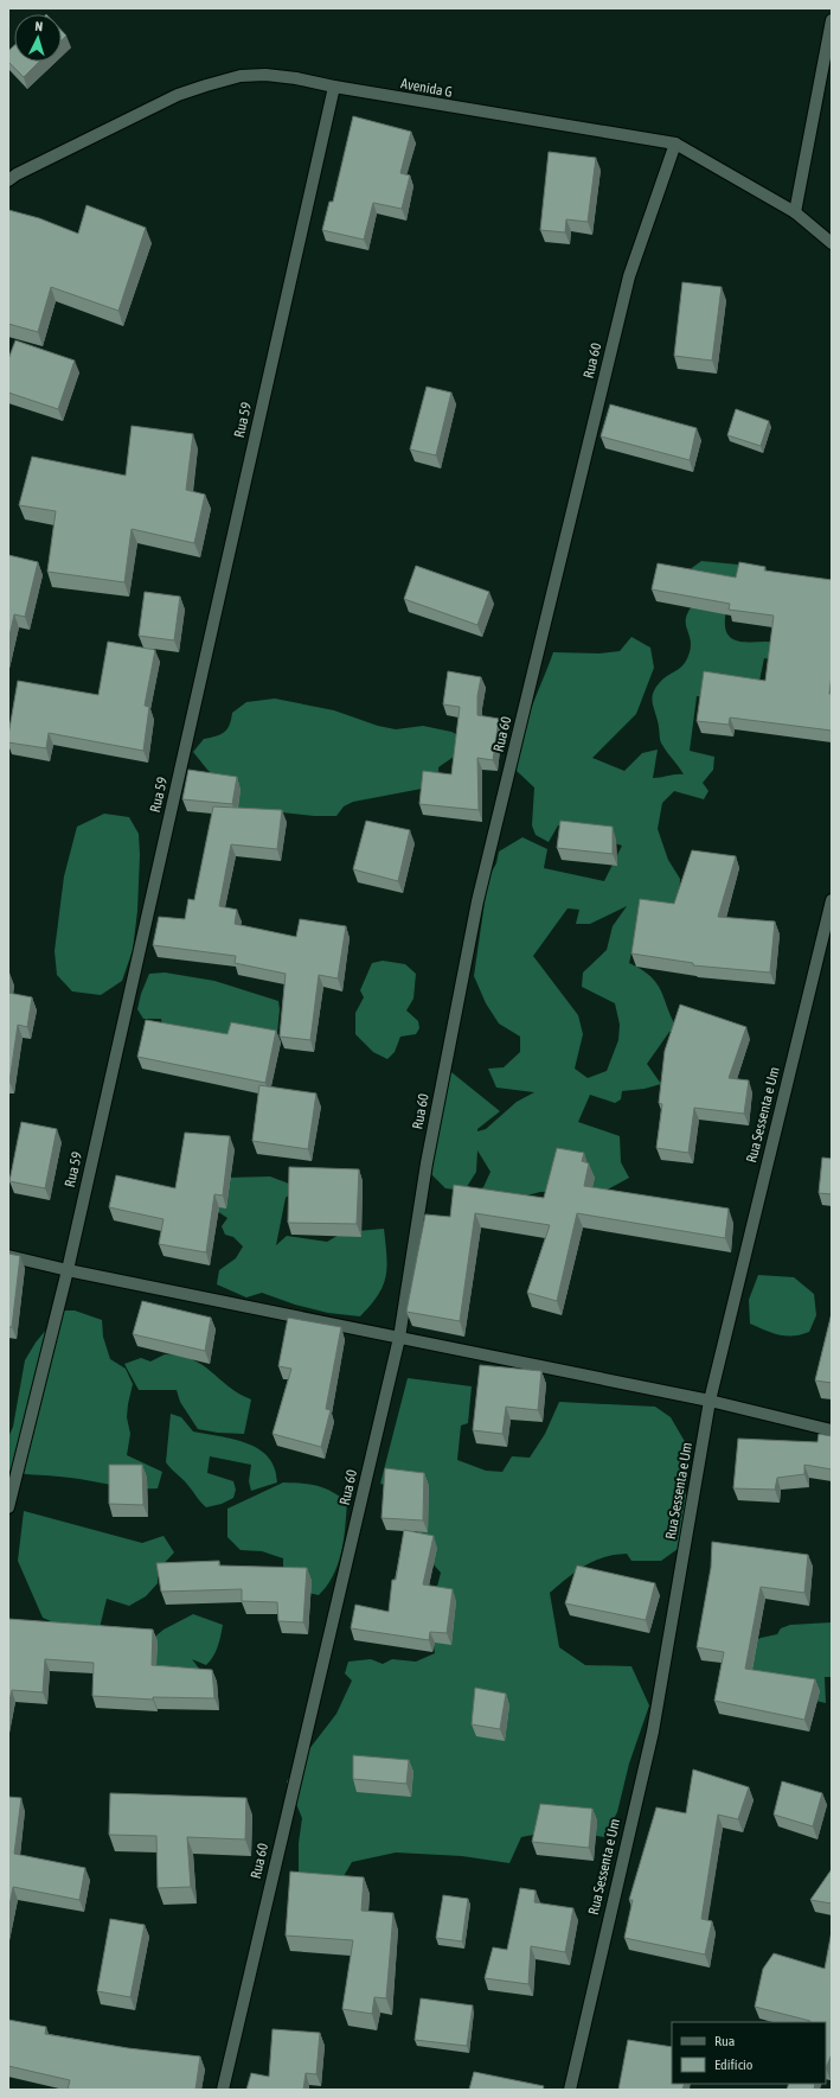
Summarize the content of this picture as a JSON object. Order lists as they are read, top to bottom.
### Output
{
  "streets": {
    "street": [
      "Avenida G",
      "Rua 60",
      "Rua 59",
      "Rua Sessenta e Um"
    ]
  },
  "crossings": [
    ["Avenida G", "Rua 60"],
    ["Avenida G", "Rua 59"]
  ],
  "legend": ["Rua", "Edifício"],
  "north": "top"
}
